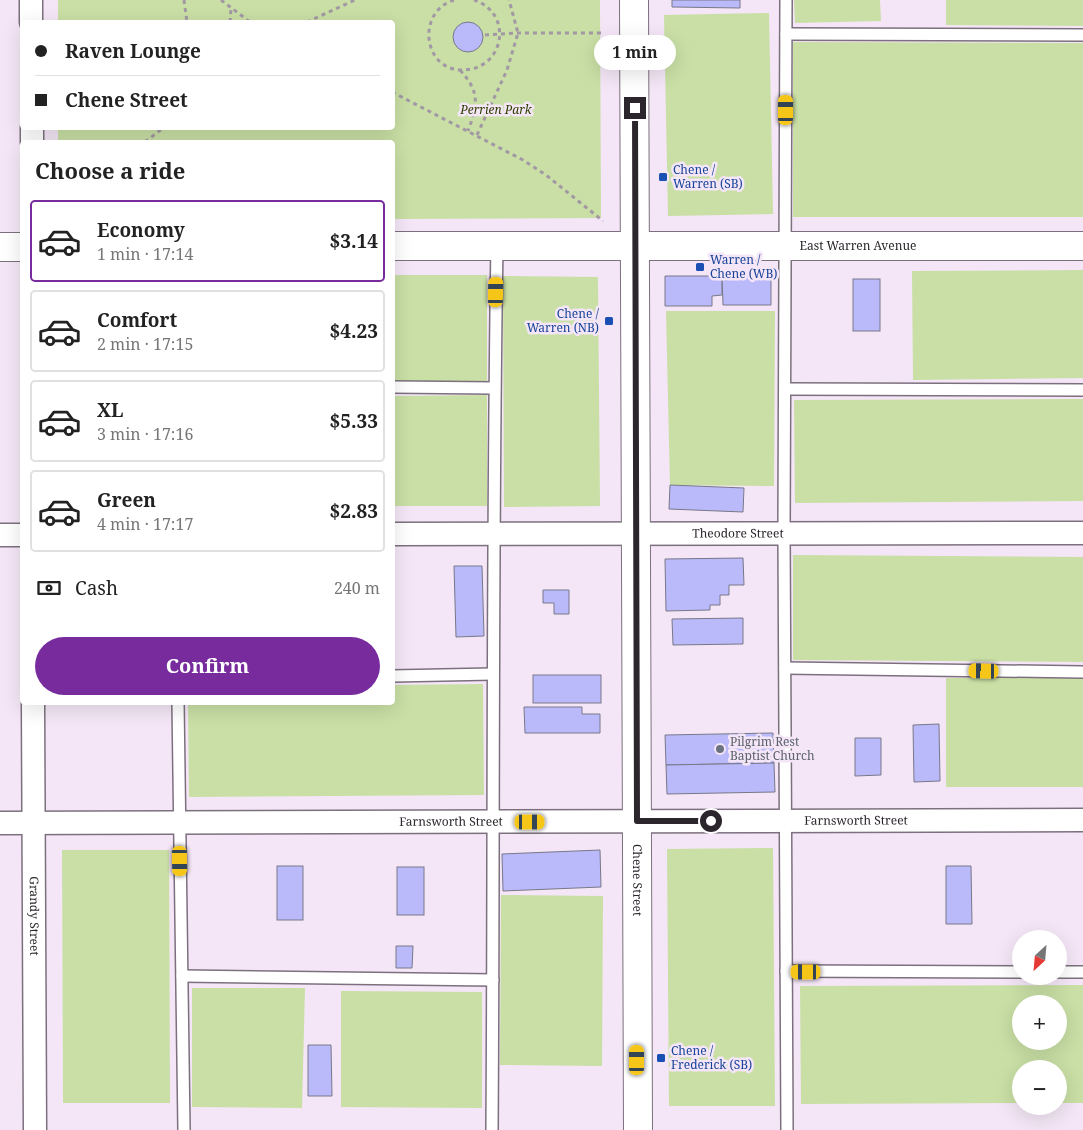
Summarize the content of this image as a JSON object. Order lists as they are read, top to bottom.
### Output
{
  "streets": {
    "street": [
      "East Warren Avenue",
      "Theodore Street",
      "Farnsworth Street",
      "Chene Street",
      "Grandy Street"
    ]
  },
  "crossings": [
    ["East Warren Avenue", "Chene Street"],
    ["Theodore Street", "Chene Street"],
    ["Farnsworth Street", "Chene Street"],
    ["Farnsworth Street", "Grandy Street"]
  ],
  "parks": ["Perrien Park"],
  "places": {
    "transit": [
      "Chene / Warren (SB)",
      "Warren / Chene (WB)",
      "Chene / Warren (NB)",
      "Chene / Frederick (SB)"
    ],
    "other": ["Pilgrim Rest Baptist Church"]
  },
  "north": "bottom left",
  "page": {
    "banner": ["Raven Lounge", "Chene Street"],
    "bubble": "1 min",
    "heading": "Choose a ride",
    "list": [
      {
        "name": "Economy",
        "note": "1 min · 17:14",
        "value": "$3.14"
      },
      {
        "name": "Comfort",
        "note": "2 min · 17:15",
        "value": "$4.23"
      },
      {
        "name": "XL",
        "note": "3 min · 17:16",
        "value": "$5.33"
      },
      {
        "name": "Green",
        "note": "4 min · 17:17",
        "value": "$2.83"
      }
    ],
    "pay": ["Cash", "240 m"],
    "buttons": "Confirm",
    "map_buttons": ["+", "−"]
  }
}
